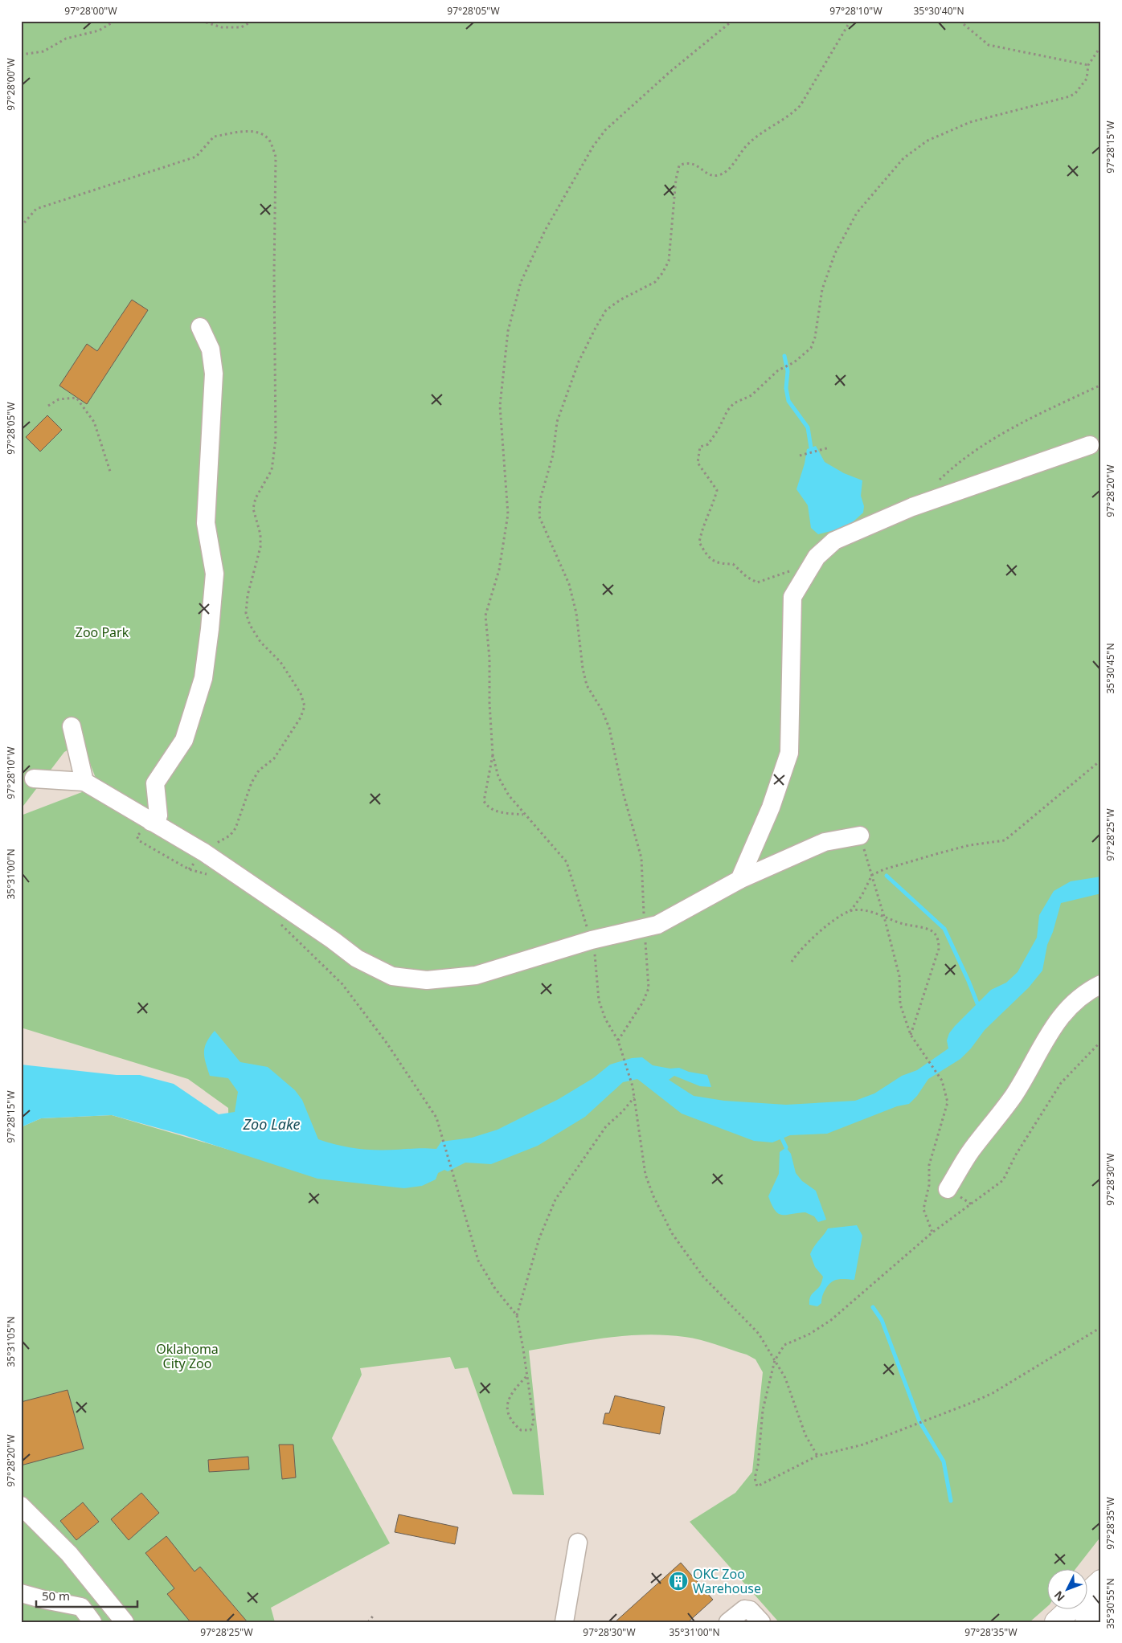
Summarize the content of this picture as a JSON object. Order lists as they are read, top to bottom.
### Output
{
  "water": ["Zoo Lake"],
  "parks": ["Zoo Park", "Oklahoma City Zoo"],
  "places": {
    "building": ["OKC Zoo Warehouse"]
  },
  "scale_bar": "50 m",
  "north": "bottom left",
  "coordinates": [
    "97°28'00\"W",
    "97°28'05\"W",
    "97°28'10\"W",
    "35°30'40\"N",
    "97°28'15\"W",
    "97°28'20\"W",
    "35°30'45\"N",
    "97°28'25\"W",
    "35°31'00\"N",
    "97°28'30\"W",
    "35°31'05\"N",
    "97°28'35\"W",
    "35°30'55\"N"
  ]
}
